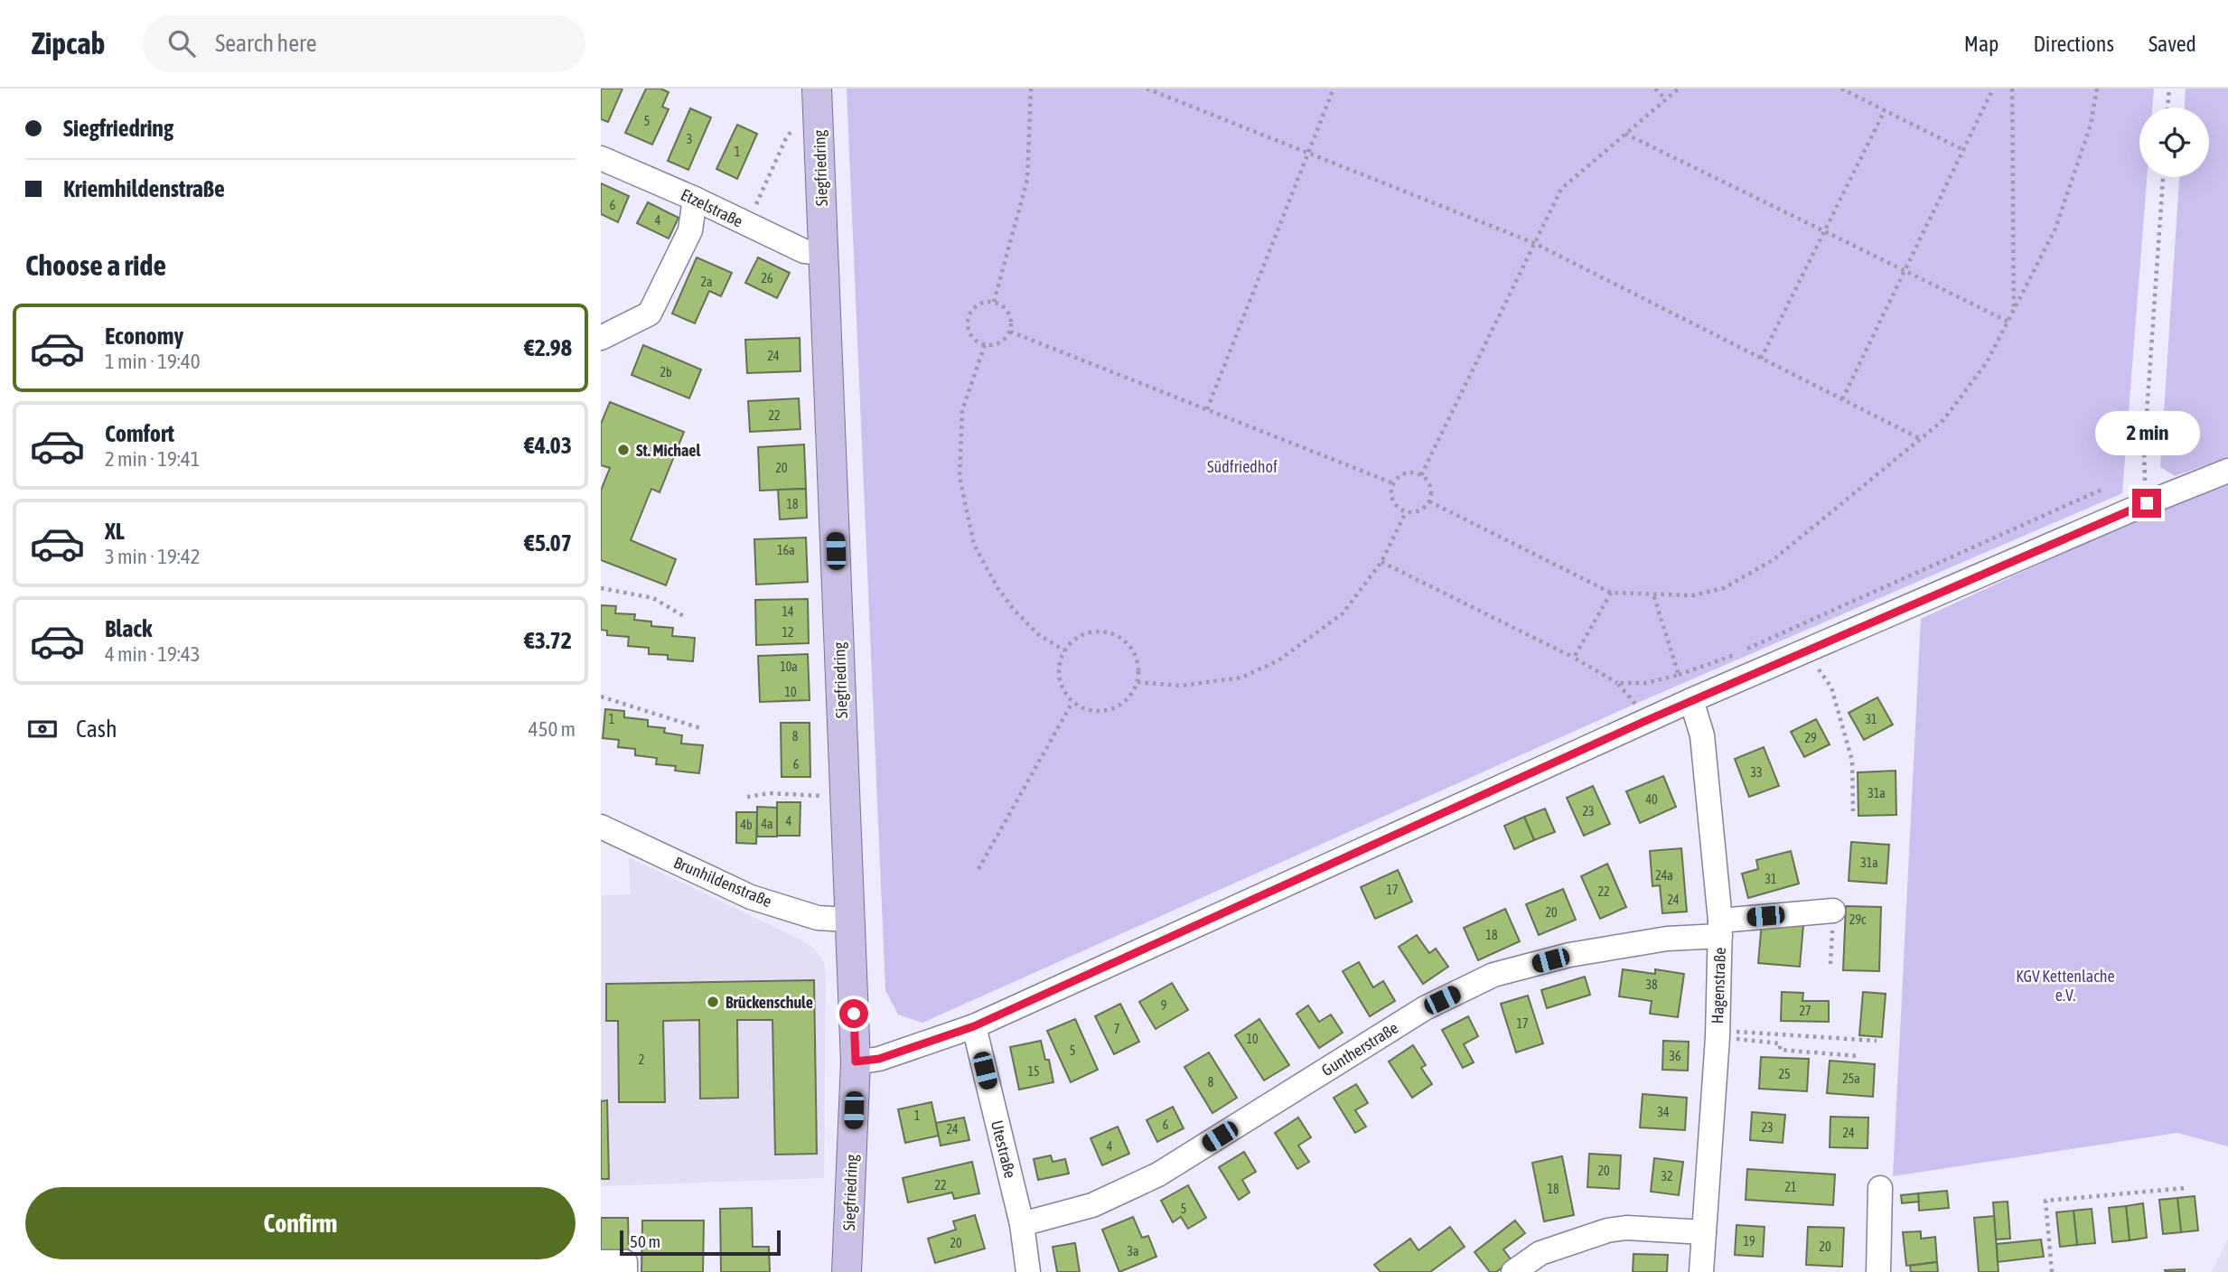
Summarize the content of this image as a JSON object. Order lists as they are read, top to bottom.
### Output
{
  "streets": {
    "main road": ["Siegfriedring"],
    "street": [
      "Etzelstraße",
      "Brunhildenstraße",
      "Hagenstraße",
      "Guntherstraße",
      "Utestraße"
    ]
  },
  "crossings": [
    ["Siegfriedring", "Etzelstraße"],
    ["Siegfriedring", "Brunhildenstraße"],
    ["Hagenstraße", "Guntherstraße"],
    ["Guntherstraße", "Utestraße"]
  ],
  "parks": ["Südfriedhof", "KGV Kettenlache e.V."],
  "places": ["St. Michael", "Brückenschule"],
  "house_numbers": [
    "5",
    "3",
    "1",
    "6",
    "4",
    "26",
    "2a",
    "24",
    "2b",
    "22",
    "20",
    "18",
    "16a",
    "14",
    "12",
    "10a",
    "10",
    "1",
    "31",
    "8",
    "29",
    "6",
    "33",
    "31a",
    "40",
    "23",
    "4",
    "4a",
    "4b",
    "31a",
    "24a",
    "31",
    "17",
    "22",
    "24",
    "20",
    "29c",
    "18",
    "38",
    "9",
    "27",
    "17",
    "7",
    "10",
    "5",
    "36",
    "2",
    "15",
    "25",
    "25a",
    "8",
    "34",
    "1",
    "6",
    "23",
    "24",
    "24",
    "4",
    "20",
    "32",
    "22",
    "21",
    "18",
    "5",
    "19",
    "20",
    "20",
    "3a"
  ],
  "scale_bar": "50 m",
  "page": {
    "header": "Zipcab",
    "search": "Search here",
    "nav": ["Map", "Directions", "Saved"],
    "banner": ["Siegfriedring", "Kriemhildenstraße"],
    "heading": "Choose a ride",
    "list": [
      {
        "name": "Economy",
        "note": "1 min · 19:40",
        "value": "€2.98"
      },
      {
        "name": "Comfort",
        "note": "2 min · 19:41",
        "value": "€4.03"
      },
      {
        "name": "XL",
        "note": "3 min · 19:42",
        "value": "€5.07"
      },
      {
        "name": "Black",
        "note": "4 min · 19:43",
        "value": "€3.72"
      }
    ],
    "bubble": "2 min",
    "pay": ["Cash", "450 m"],
    "buttons": "Confirm",
    "scale": "50 m"
  }
}
